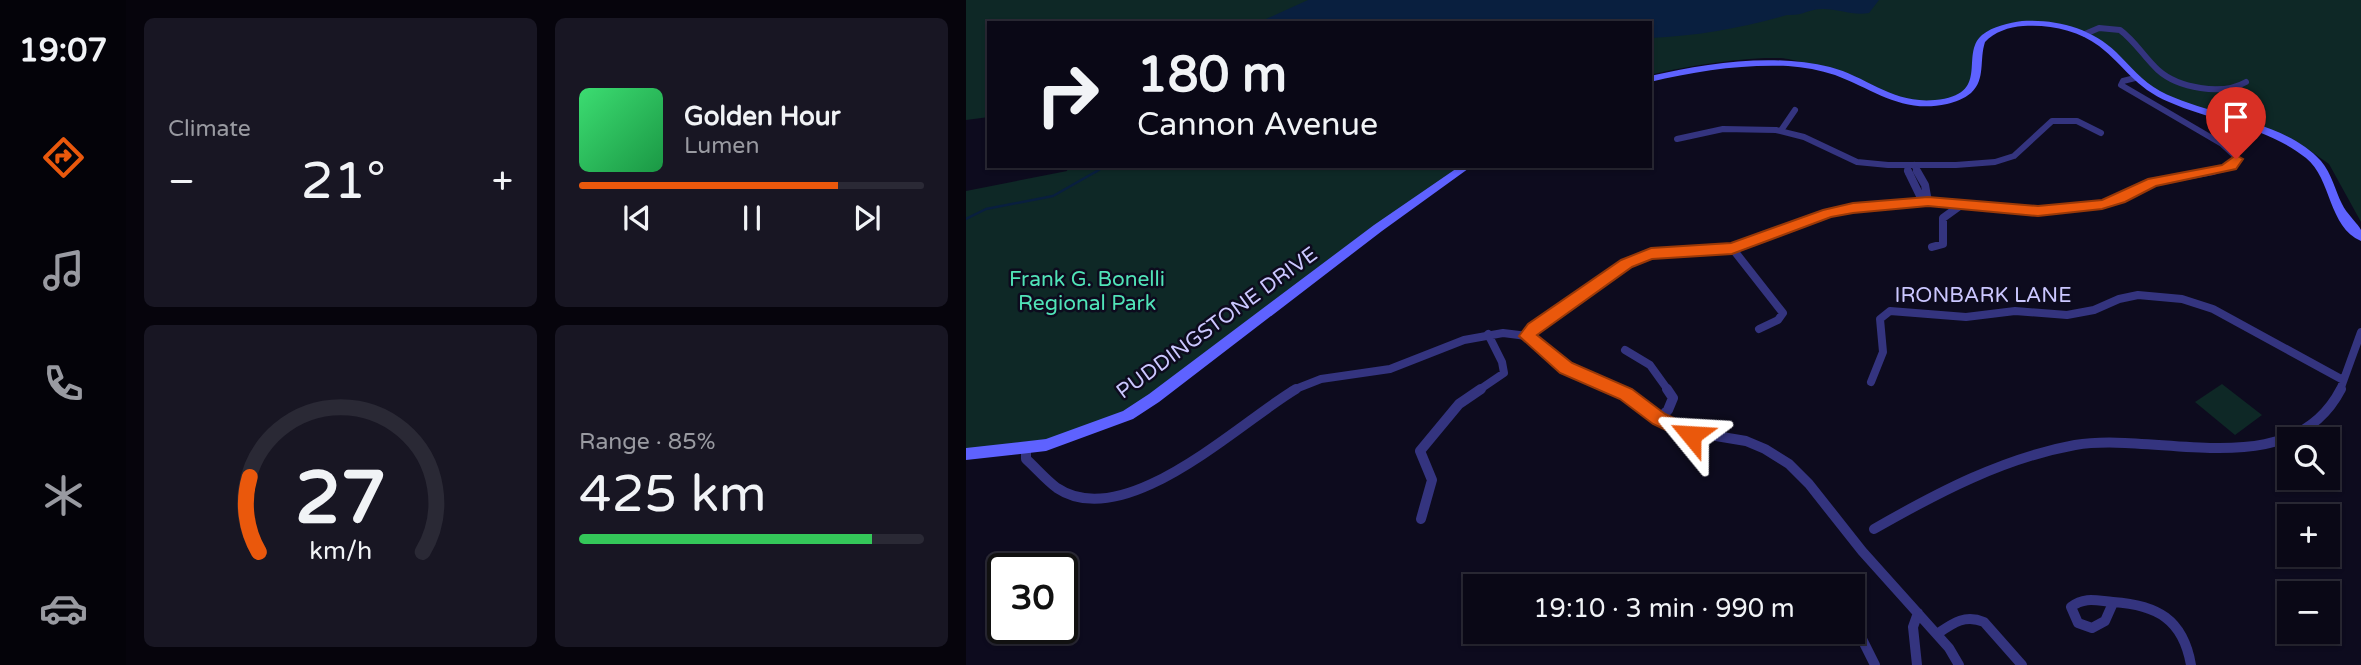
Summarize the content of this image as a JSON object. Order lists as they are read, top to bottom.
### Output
{
  "streets": {
    "street": ["IRONBARK LANE", "PUDDINGSTONE DRIVE"]
  },
  "parks": ["Frank G. Bonelli Regional Park"],
  "page": {
    "tabs": "19:07",
    "tile": [
      "Climate",
      ["Range · 85%", "425 km"]
    ],
    "turn": ["180 m", "Cannon Avenue"],
    "song": ["Golden Hour", "Lumen"],
    "heat": ["−", "21°", "+"],
    "map_buttons": ["+", "−"],
    "limit": "30",
    "trip": "19:10 · 3 min · 990 m",
    "gauge": ["27", "km/h"]
  }
}
